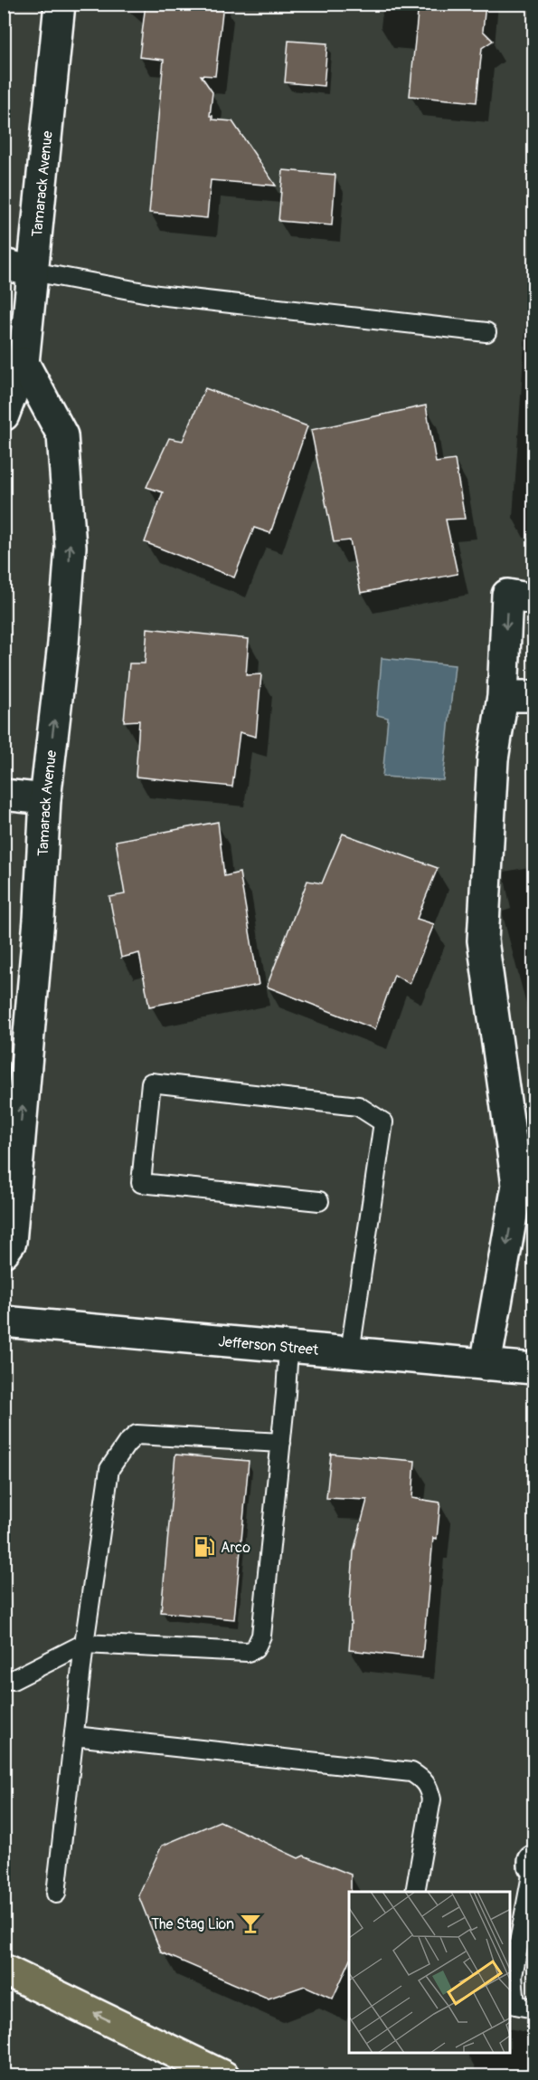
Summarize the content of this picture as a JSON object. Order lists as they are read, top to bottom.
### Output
{
  "streets": {
    "main road": ["Tamarack Avenue", "Jefferson Street"]
  },
  "one_way": ["Tamarack Avenue"],
  "places": {
    "fuel station": ["Arco"],
    "bar": ["The Stag Lion"]
  }
}
